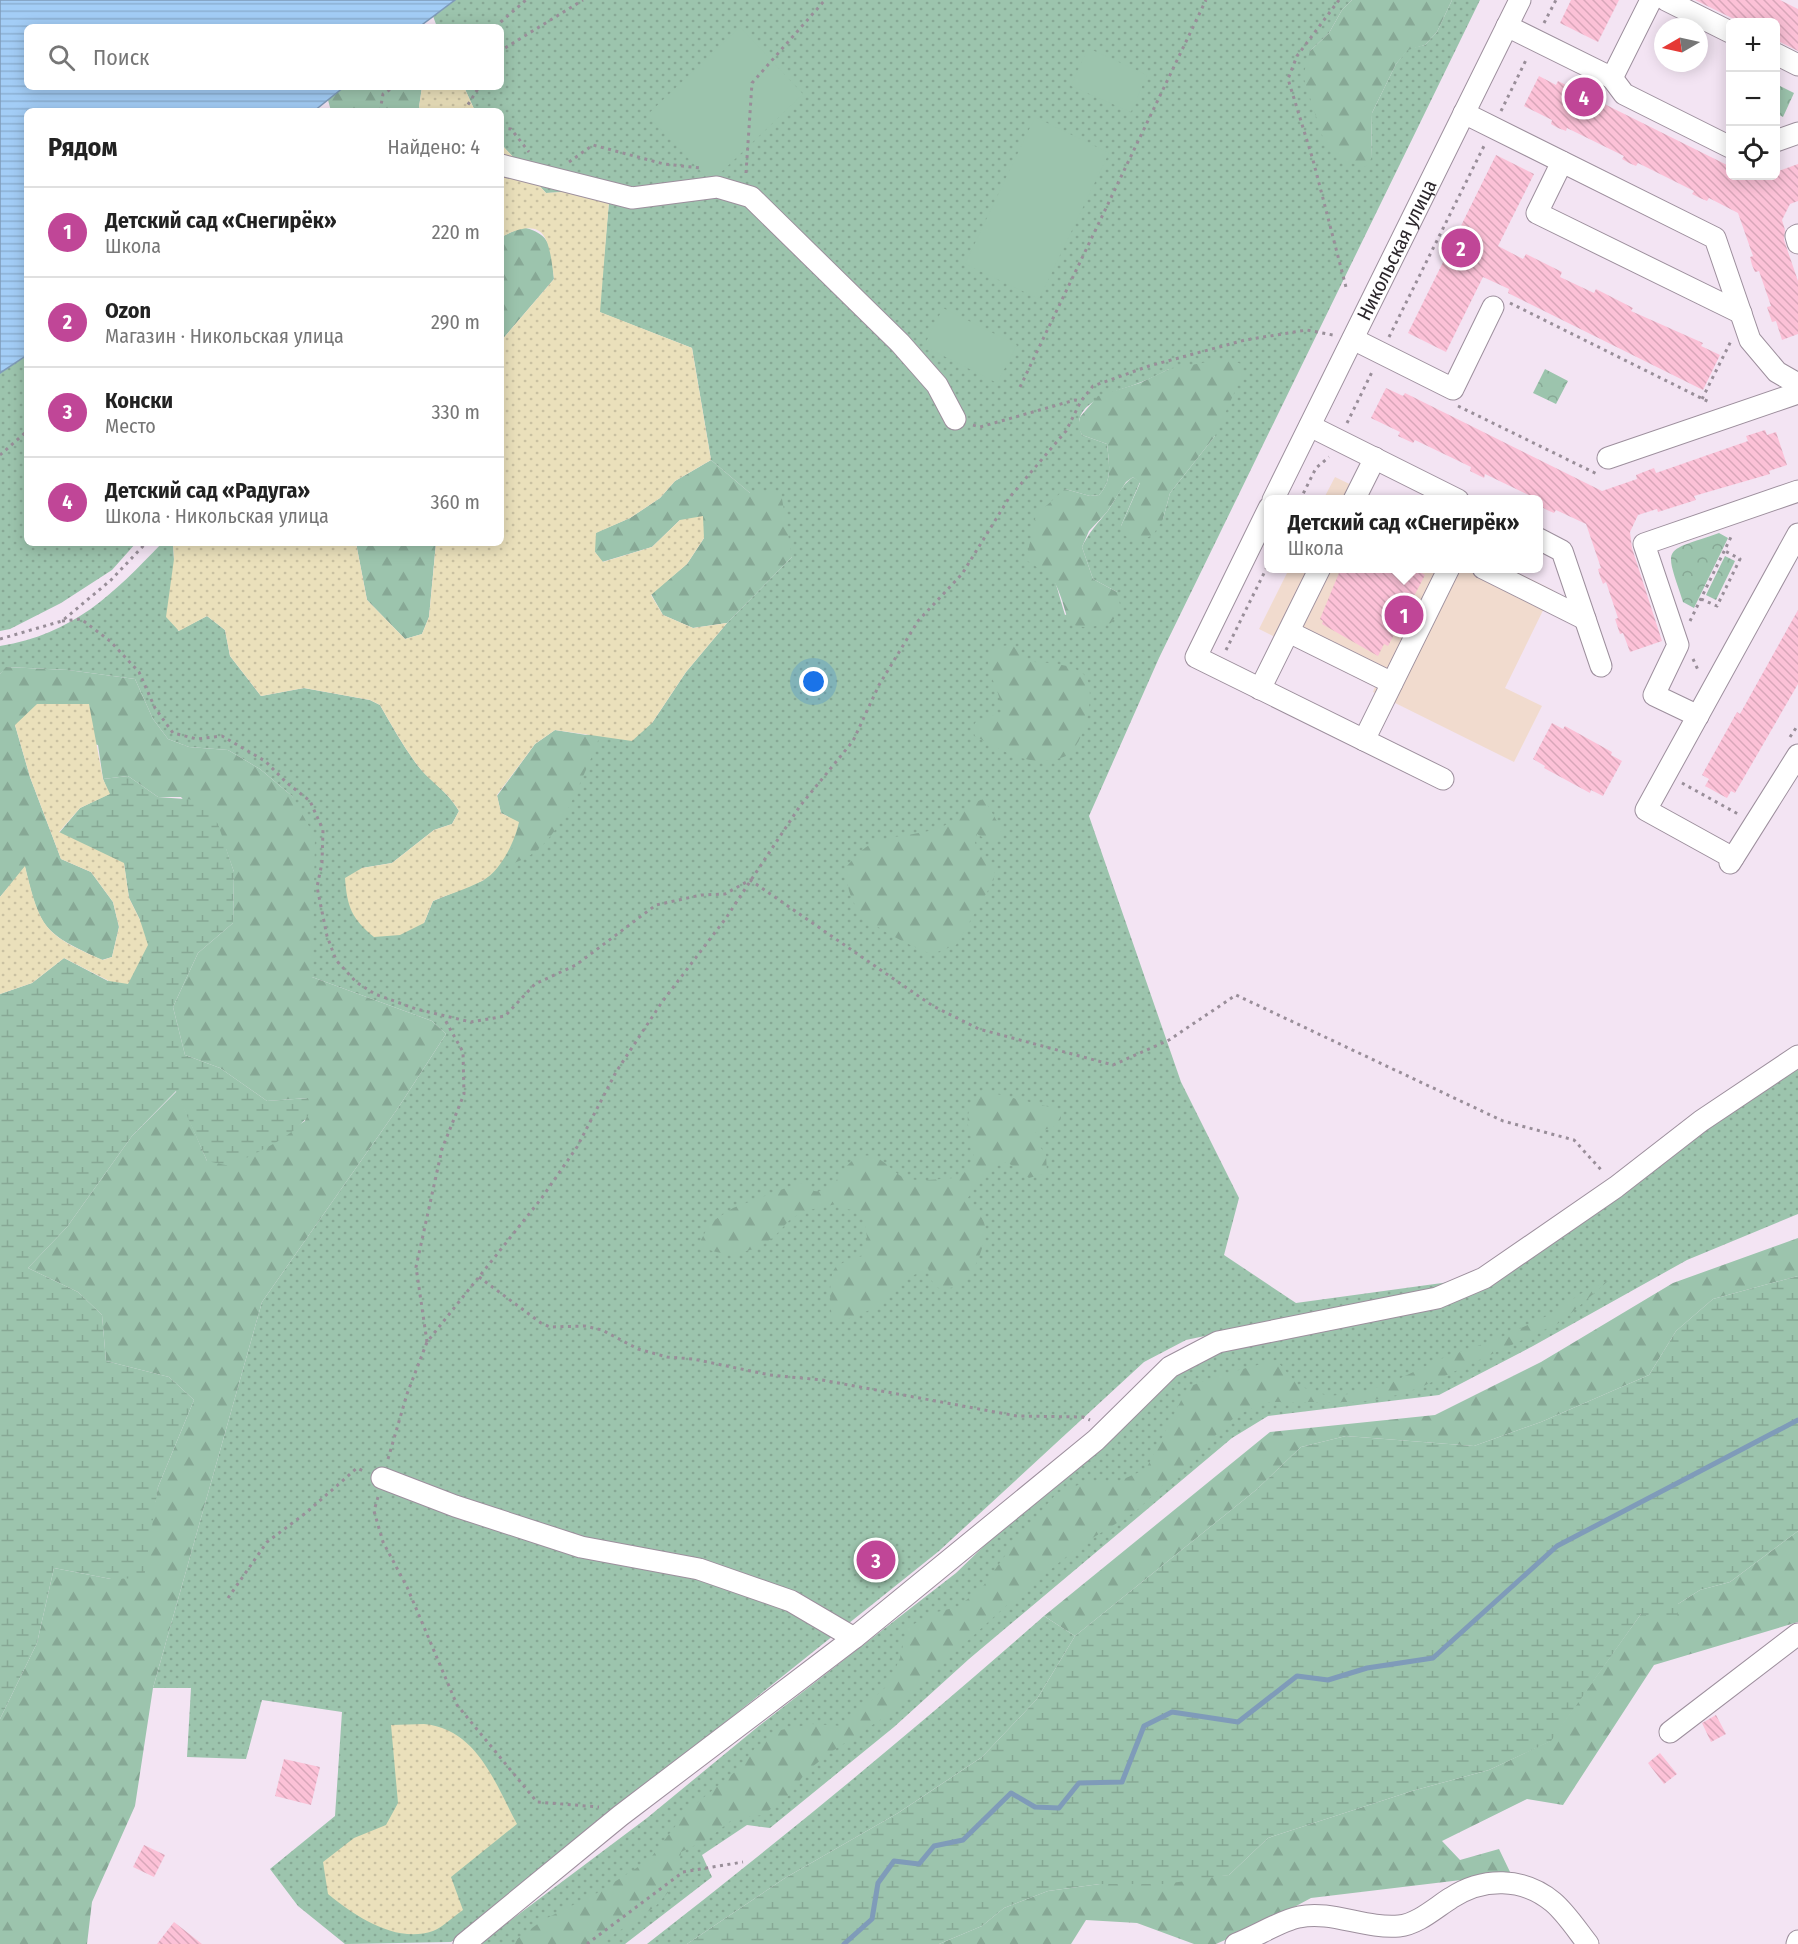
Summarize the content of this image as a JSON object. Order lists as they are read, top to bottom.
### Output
{
  "streets": {
    "street": ["Никольская улица"]
  },
  "north": "left",
  "page": {
    "map_buttons": ["+", "−"],
    "search": "Поиск",
    "pins": [
      "4",
      "2",
      "1",
      "3"
    ],
    "heading": ["Рядом", "Найдено: 4"],
    "list": [
      {
        "mark": "1",
        "name": "Детский сад «Снегирёк»",
        "note": "Школа",
        "value": "220 m"
      },
      {
        "mark": "2",
        "name": "Ozon",
        "note": "Магазин · Никольская улица",
        "value": "290 m"
      },
      {
        "mark": "3",
        "name": "Конски",
        "note": "Место",
        "value": "330 m"
      },
      {
        "mark": "4",
        "name": "Детский сад «Радуга»",
        "note": "Школа · Никольская улица",
        "value": "360 m"
      }
    ],
    "popup": ["Детский сад «Снегирёк»", "Школа"]
  }
}
